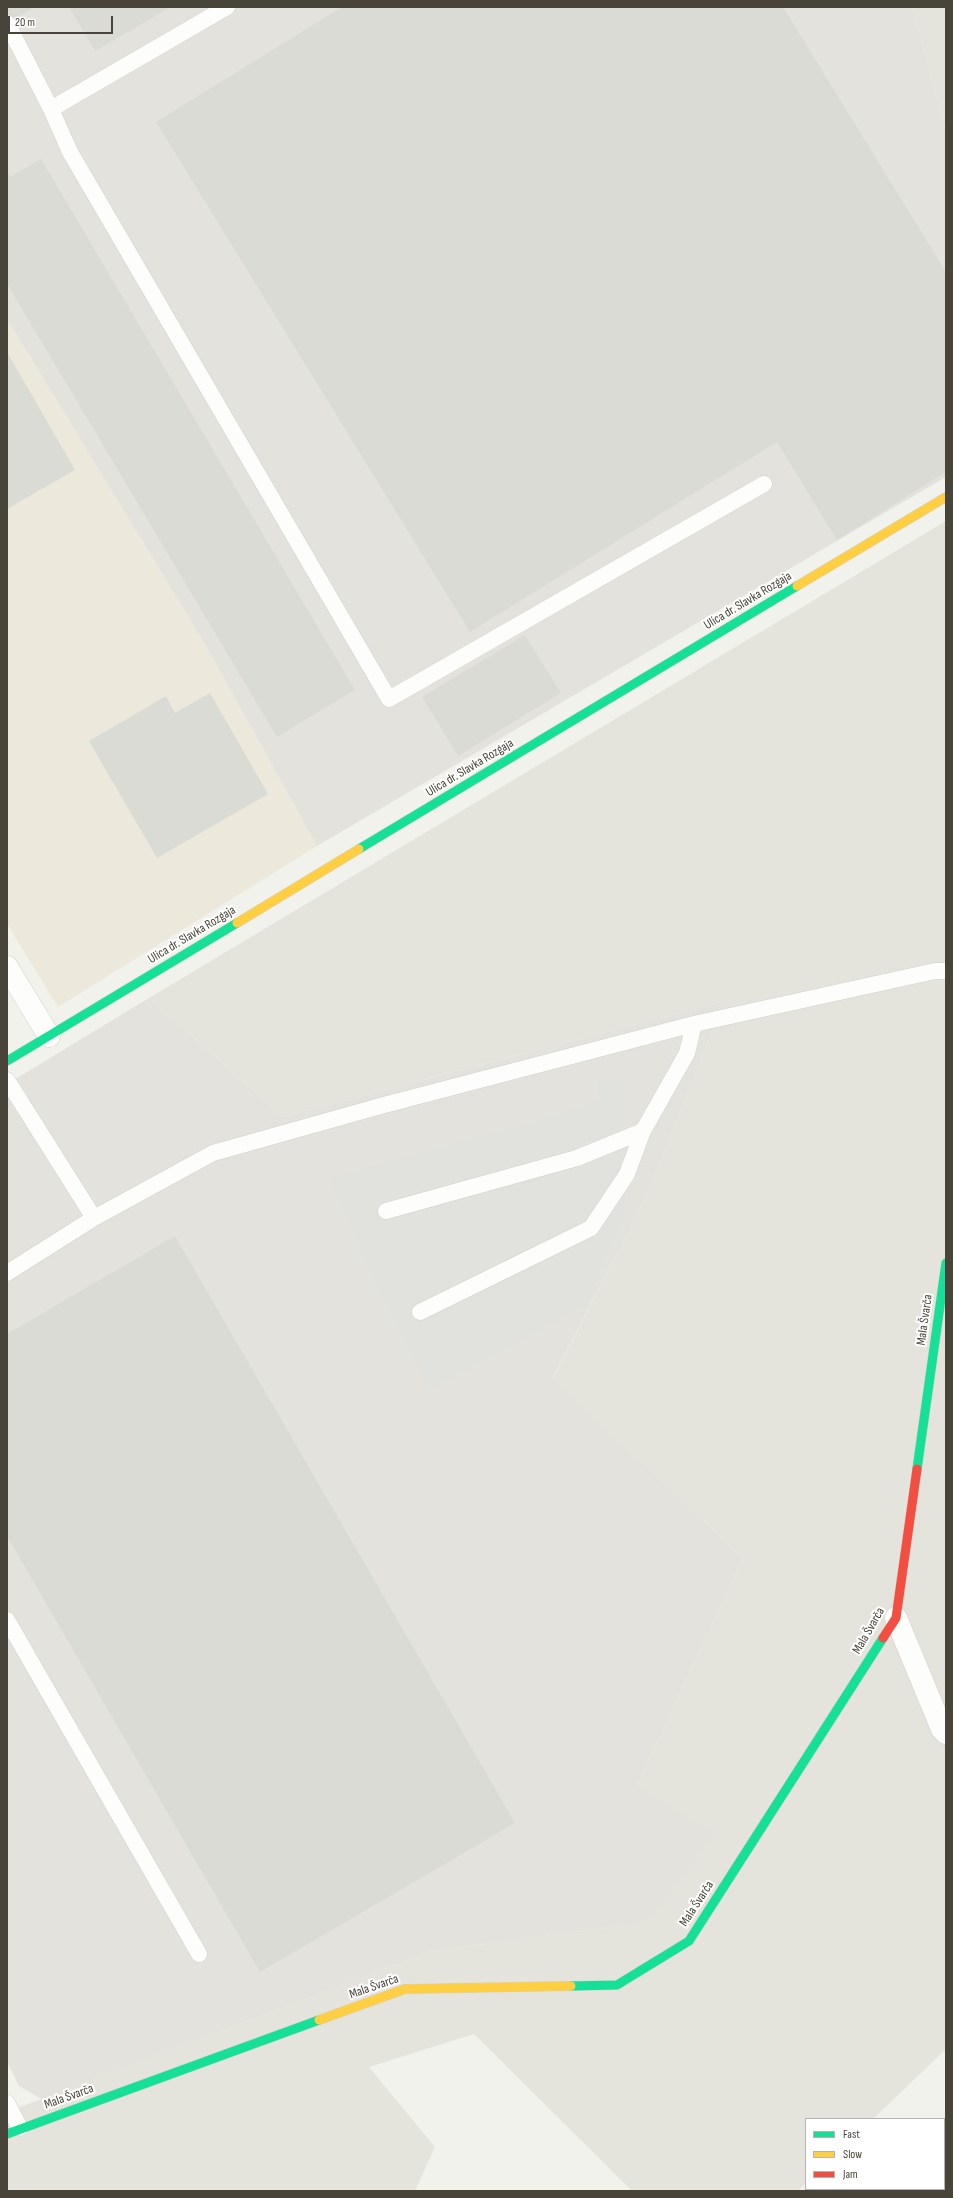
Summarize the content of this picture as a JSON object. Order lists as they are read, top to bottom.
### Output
{
  "streets": {
    "street": ["Ulica dr. Slavka Rozgaja", "Mala Švarča"]
  },
  "legend": ["Fast", "Slow", "Jam"],
  "scale_bar": "20 m"
}
